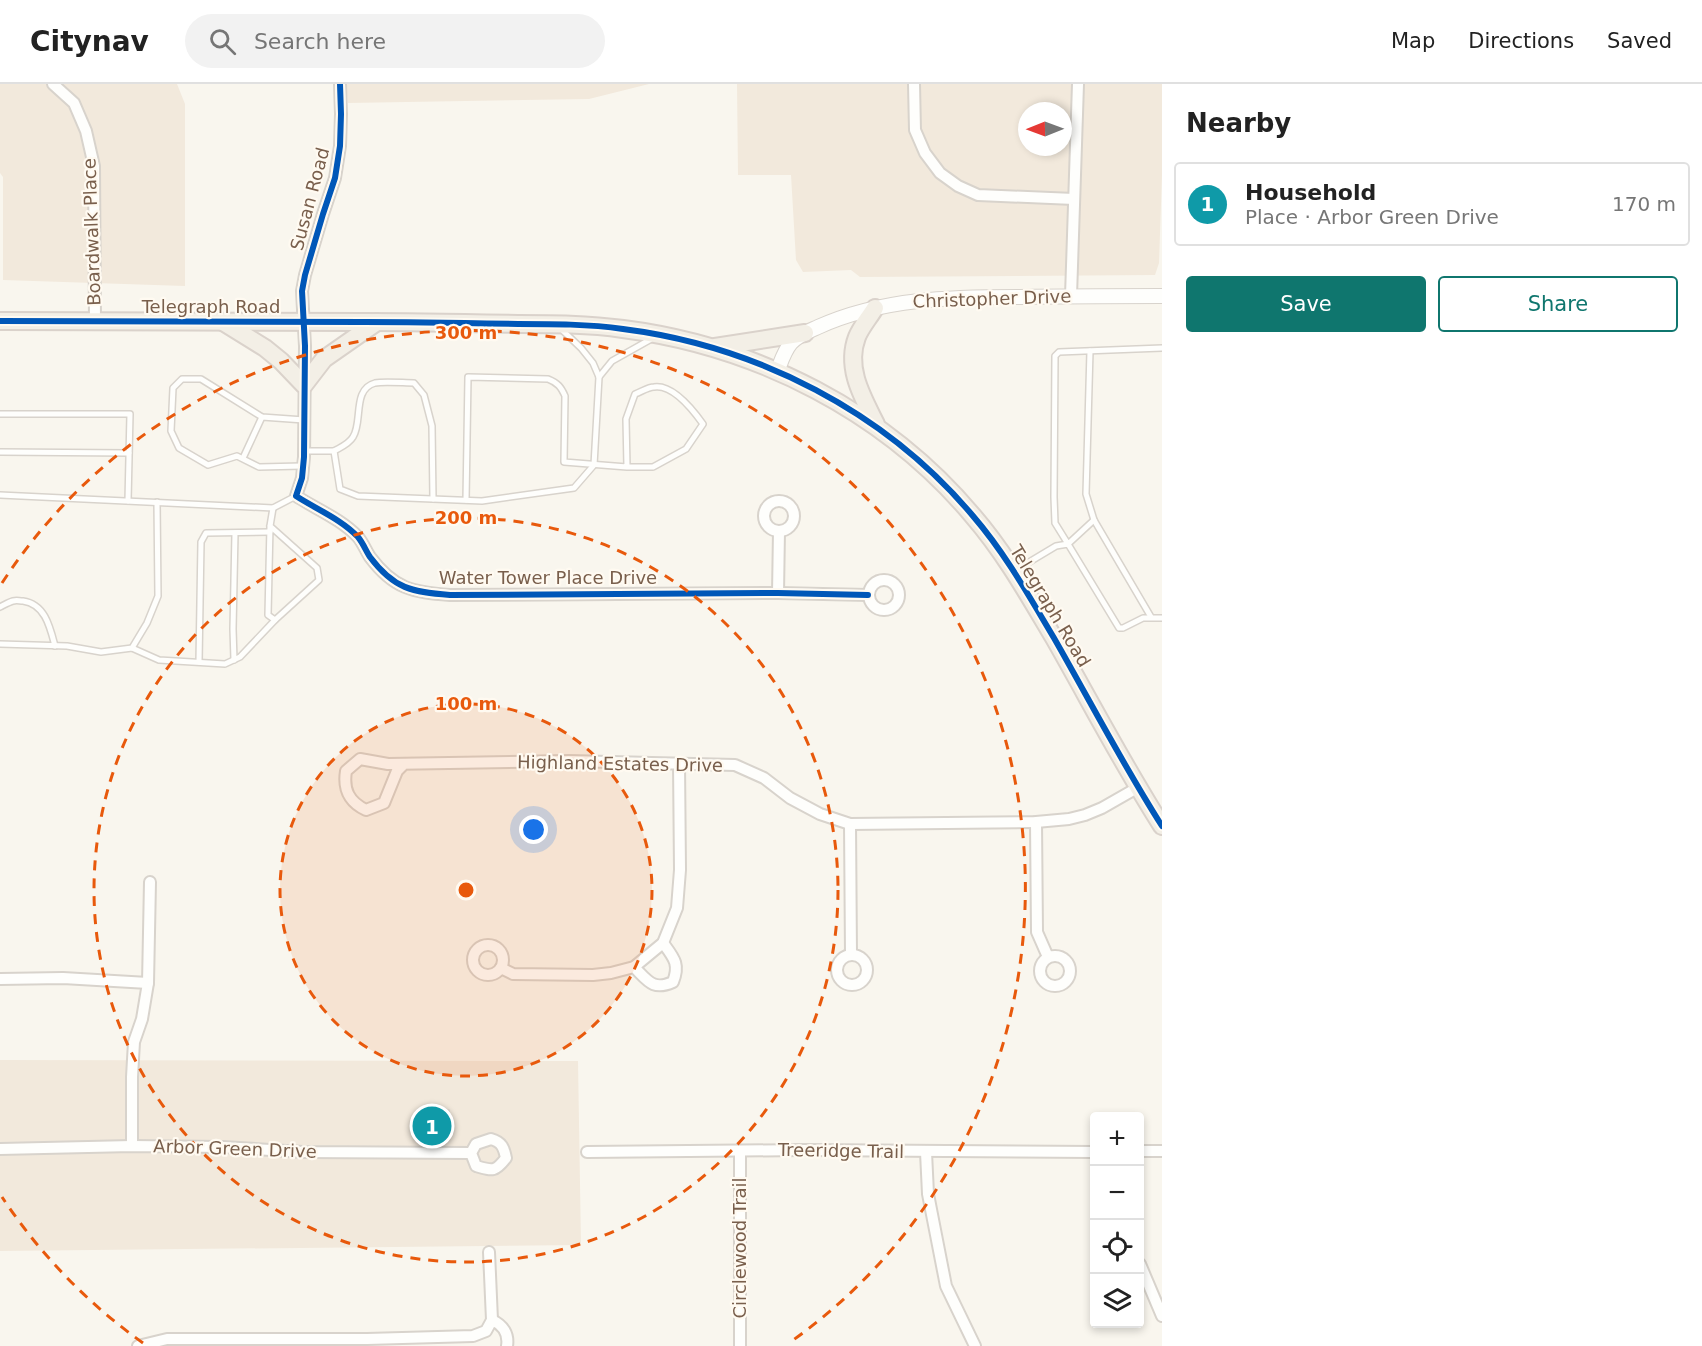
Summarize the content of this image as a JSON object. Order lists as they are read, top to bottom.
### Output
{
  "streets": {
    "main road": ["Telegraph Road"],
    "street": [
      "Susan Road",
      "Boardwalk Place",
      "Christopher Drive",
      "Water Tower Place Drive",
      "Highland Estates Drive",
      "Arbor Green Drive",
      "Treeridge Trail",
      "Circlewood Trail"
    ]
  },
  "crossings": [
    ["Susan Road", "Telegraph Road"],
    ["Boardwalk Place", "Telegraph Road"],
    ["Christopher Drive", "Telegraph Road"],
    ["Telegraph Road", "Highland Estates Drive"],
    ["Treeridge Trail", "Circlewood Trail"]
  ],
  "north": "left",
  "page": {
    "header": "Citynav",
    "search": "Search here",
    "nav": ["Map", "Directions", "Saved"],
    "heading": "Nearby",
    "list": [
      {
        "mark": "1",
        "name": "Household",
        "note": "Place · Arbor Green Drive",
        "value": "170 m"
      }
    ],
    "buttons": ["Save", "Share"],
    "pins": "1",
    "map_buttons": ["+", "−"]
  },
  "rings": ["300 m", "200 m", "100 m"]
}
